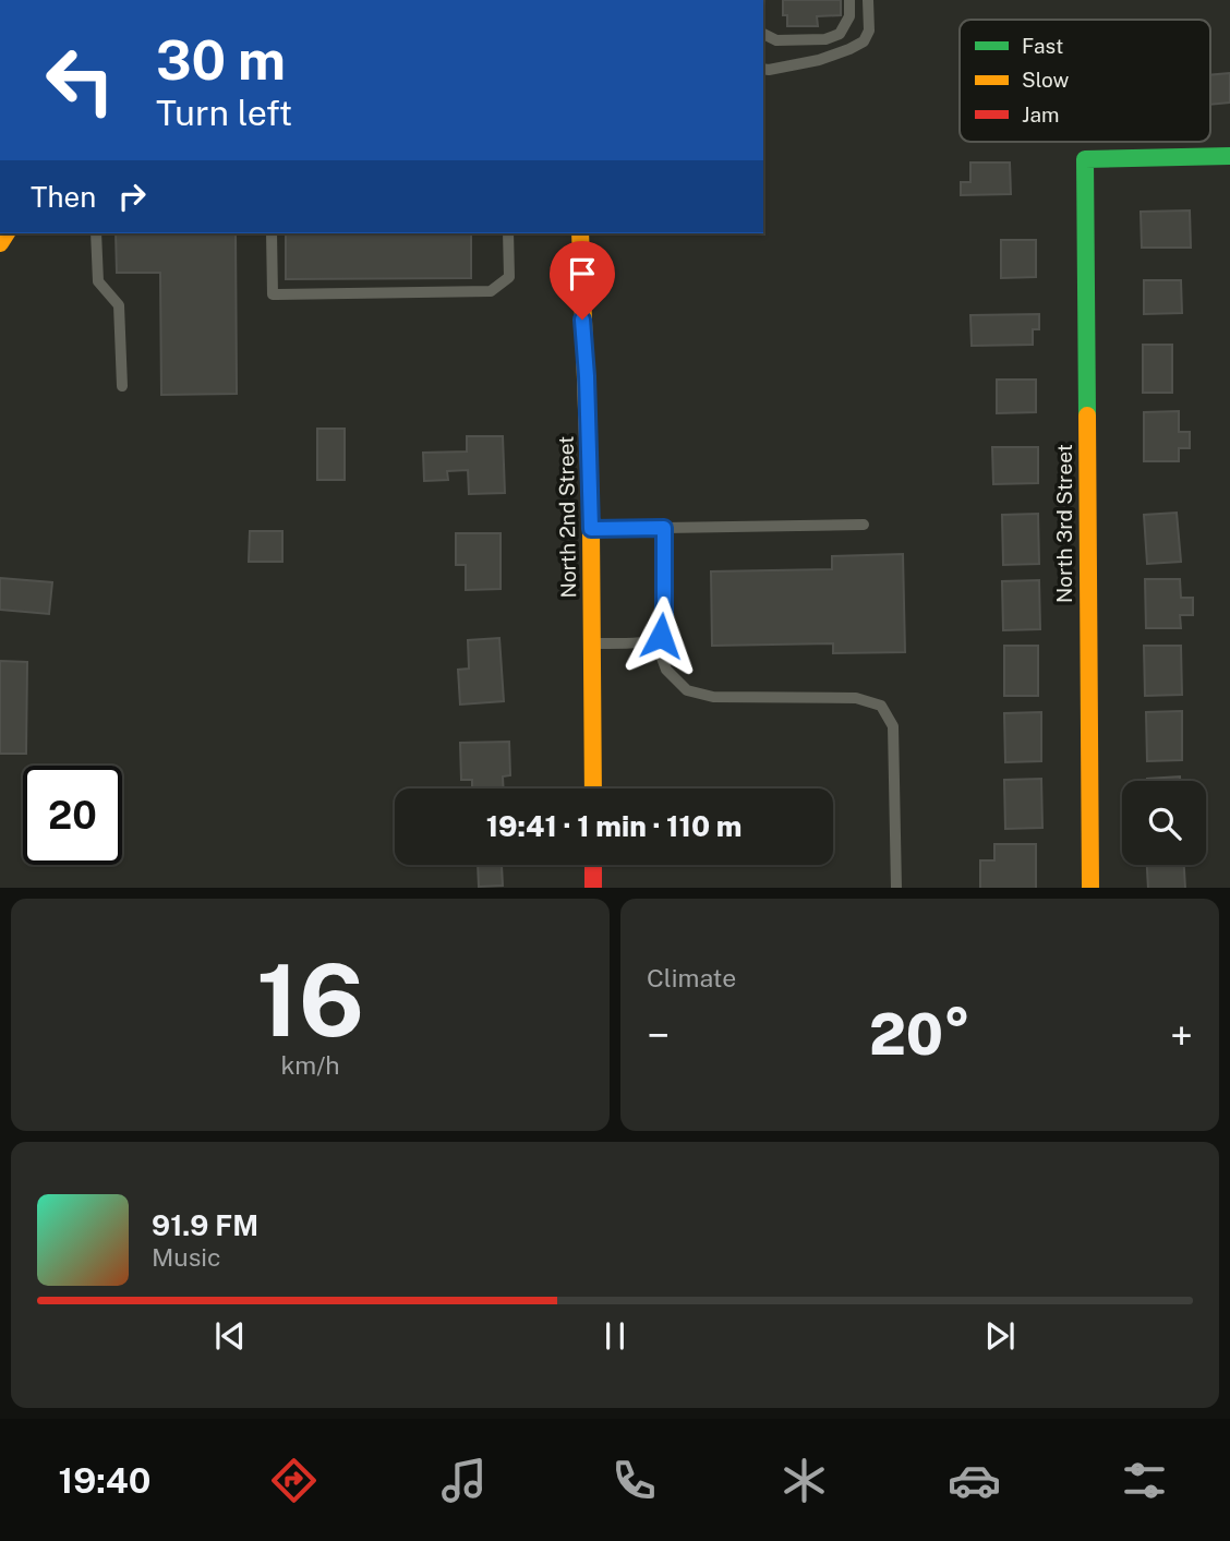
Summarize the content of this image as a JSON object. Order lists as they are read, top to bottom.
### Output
{
  "streets": {
    "main road": ["North 2nd Street", "North 3rd Street"]
  },
  "legend": ["Fast", "Slow", "Jam"],
  "page": {
    "turn": ["30 m", "Turn left"],
    "then": "Then",
    "limit": "20",
    "trip": "19:41 · 1 min · 110 m",
    "tile": [
      ["16", "km/h"],
      "Climate"
    ],
    "heat": ["−", "20°", "+"],
    "song": ["91.9 FM", "Music"],
    "tabs": "19:40"
  }
}
